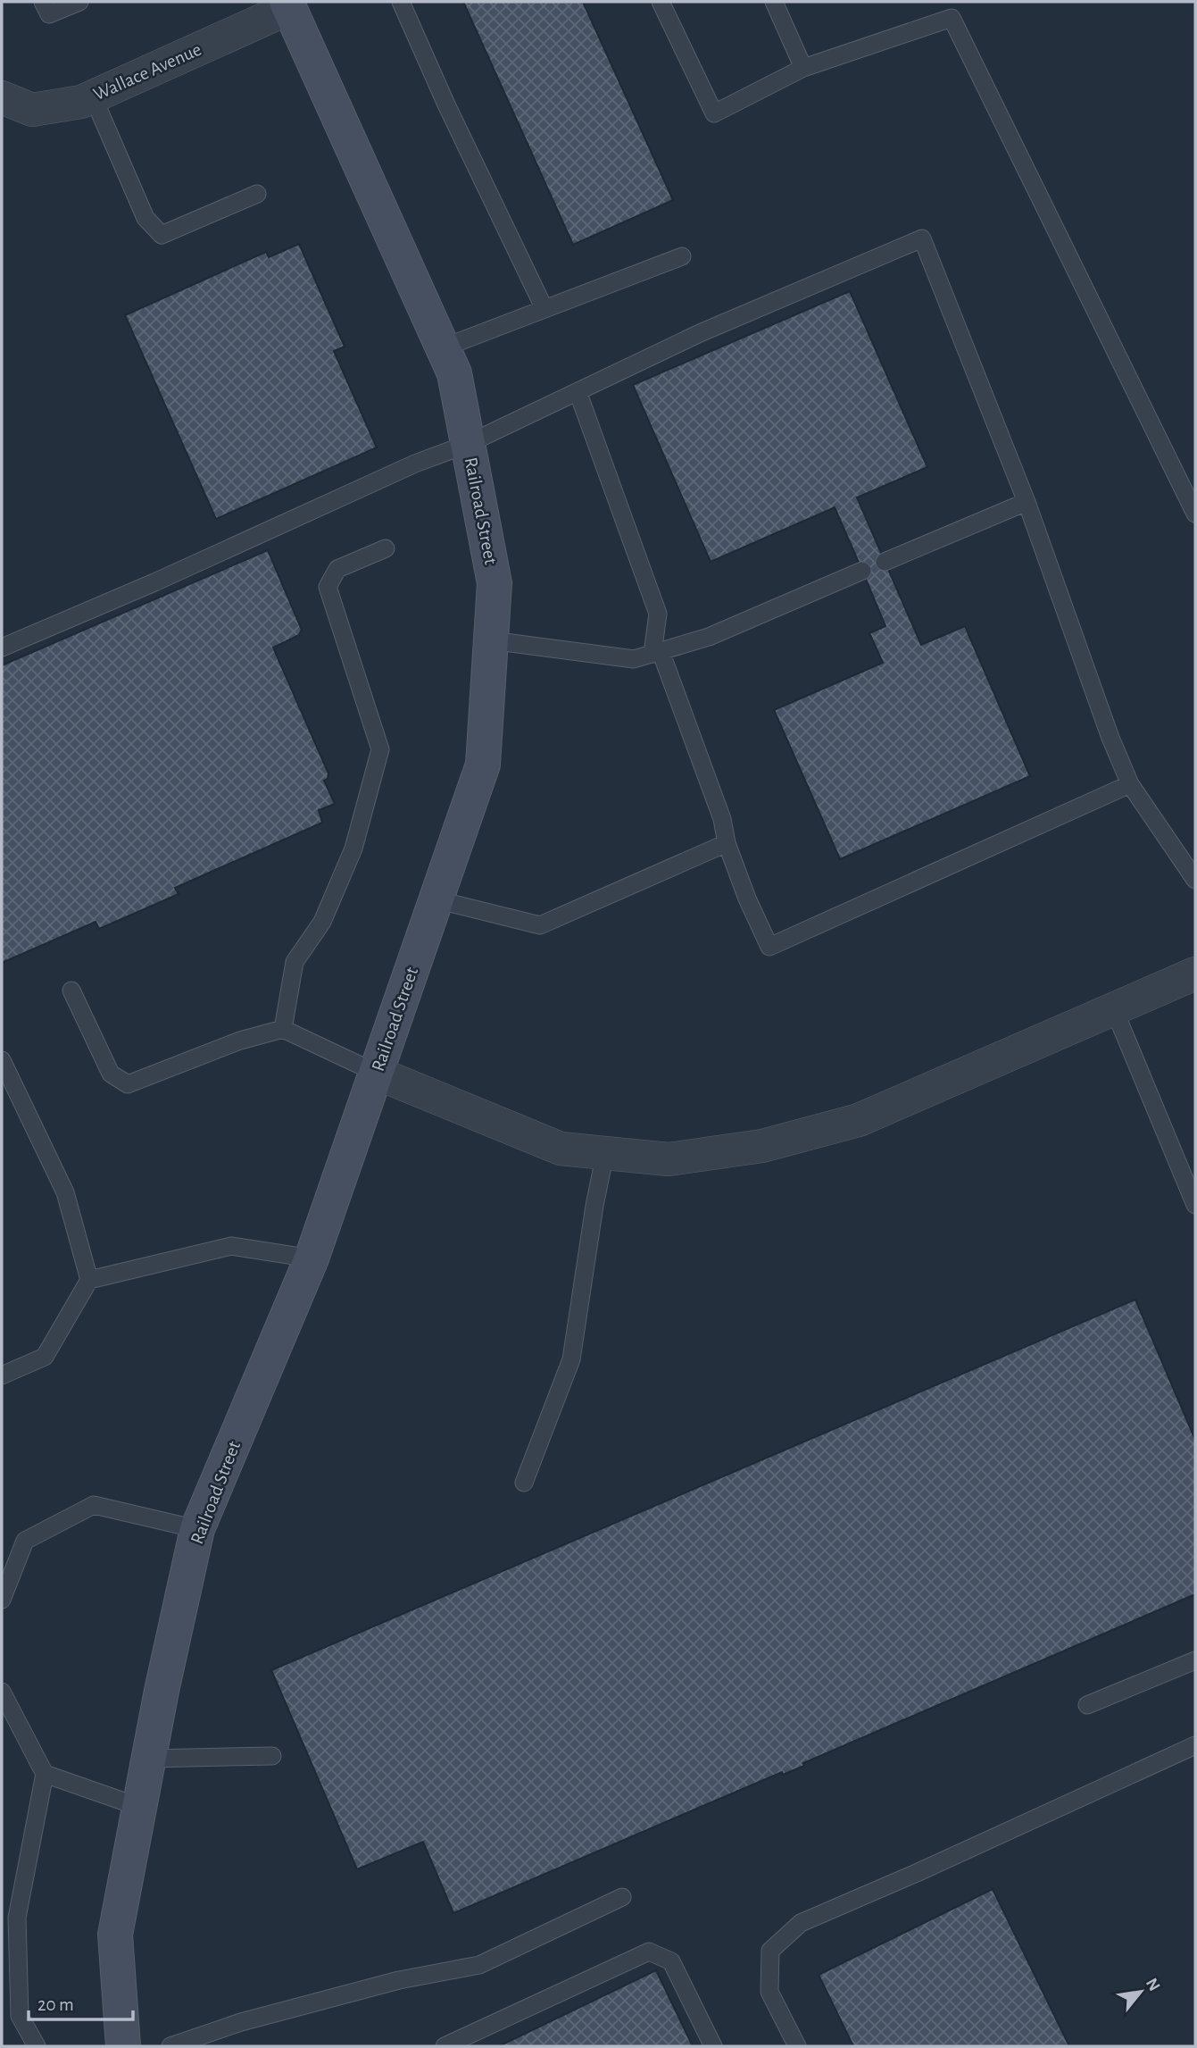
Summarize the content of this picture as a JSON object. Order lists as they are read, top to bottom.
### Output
{
  "streets": {
    "street": ["Wallace Avenue", "Railroad Street"]
  },
  "crossings": [
    ["Wallace Avenue", "Railroad Street"]
  ],
  "scale_bar": "20 m",
  "north": "top right"
}
